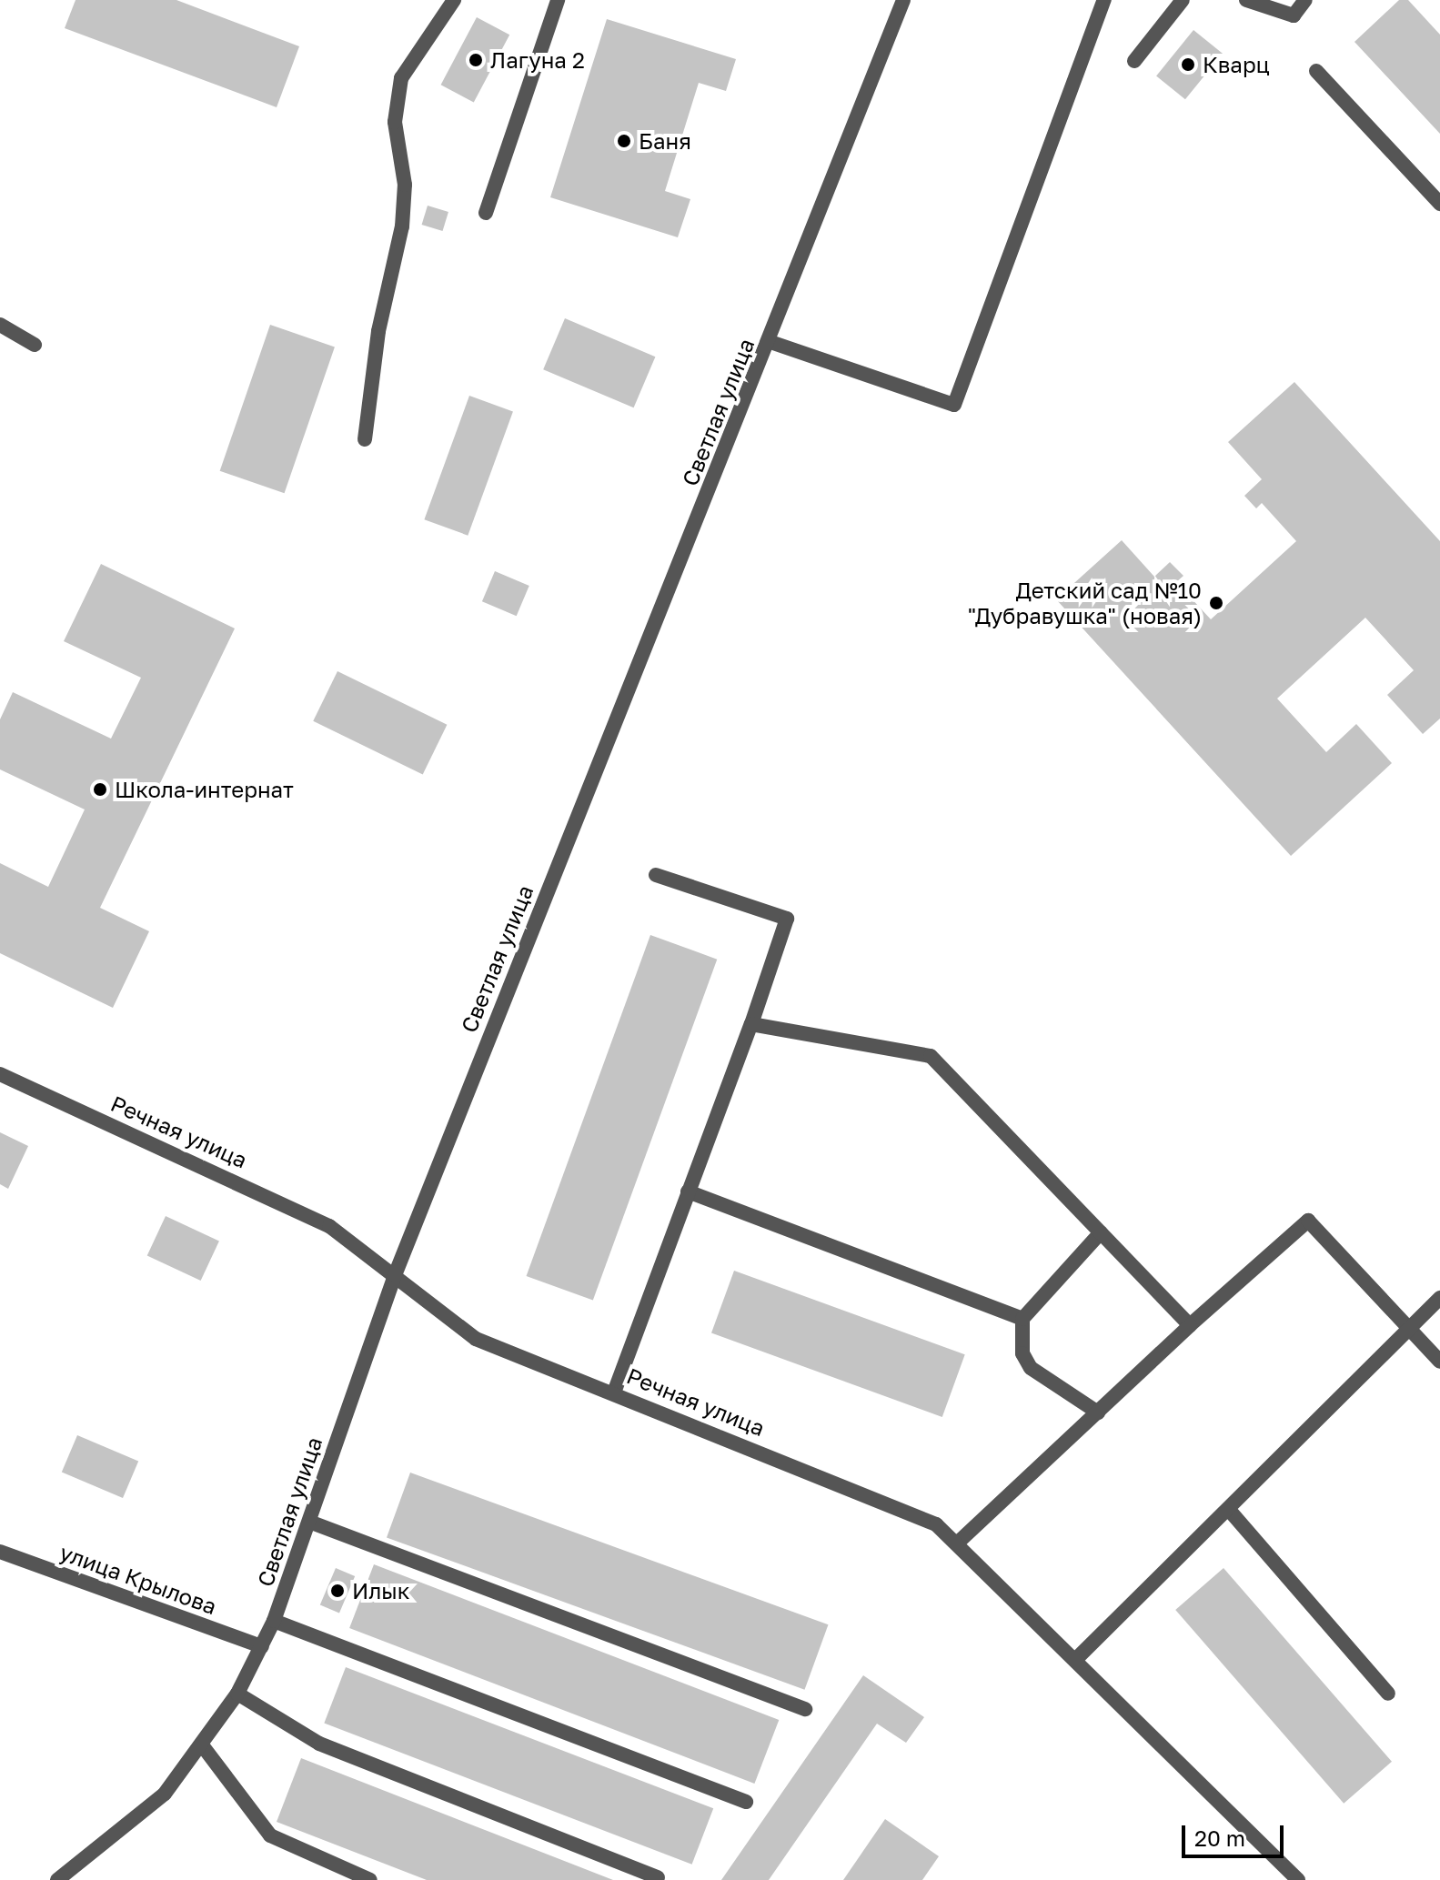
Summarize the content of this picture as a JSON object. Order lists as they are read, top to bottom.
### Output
{
  "streets": {
    "street": ["Светлая улица", "Речная улица", "улица Крылова"]
  },
  "crossings": [
    ["Светлая улица", "Речная улица"],
    ["Светлая улица", "улица Крылова"]
  ],
  "places": [
    "Лагуна 2",
    "Кварц",
    "Баня",
    "Детский сад №10 \"Дубравушка\" (новая)",
    "Школа-интернат",
    "Илык"
  ],
  "scale_bar": "20 m"
}
